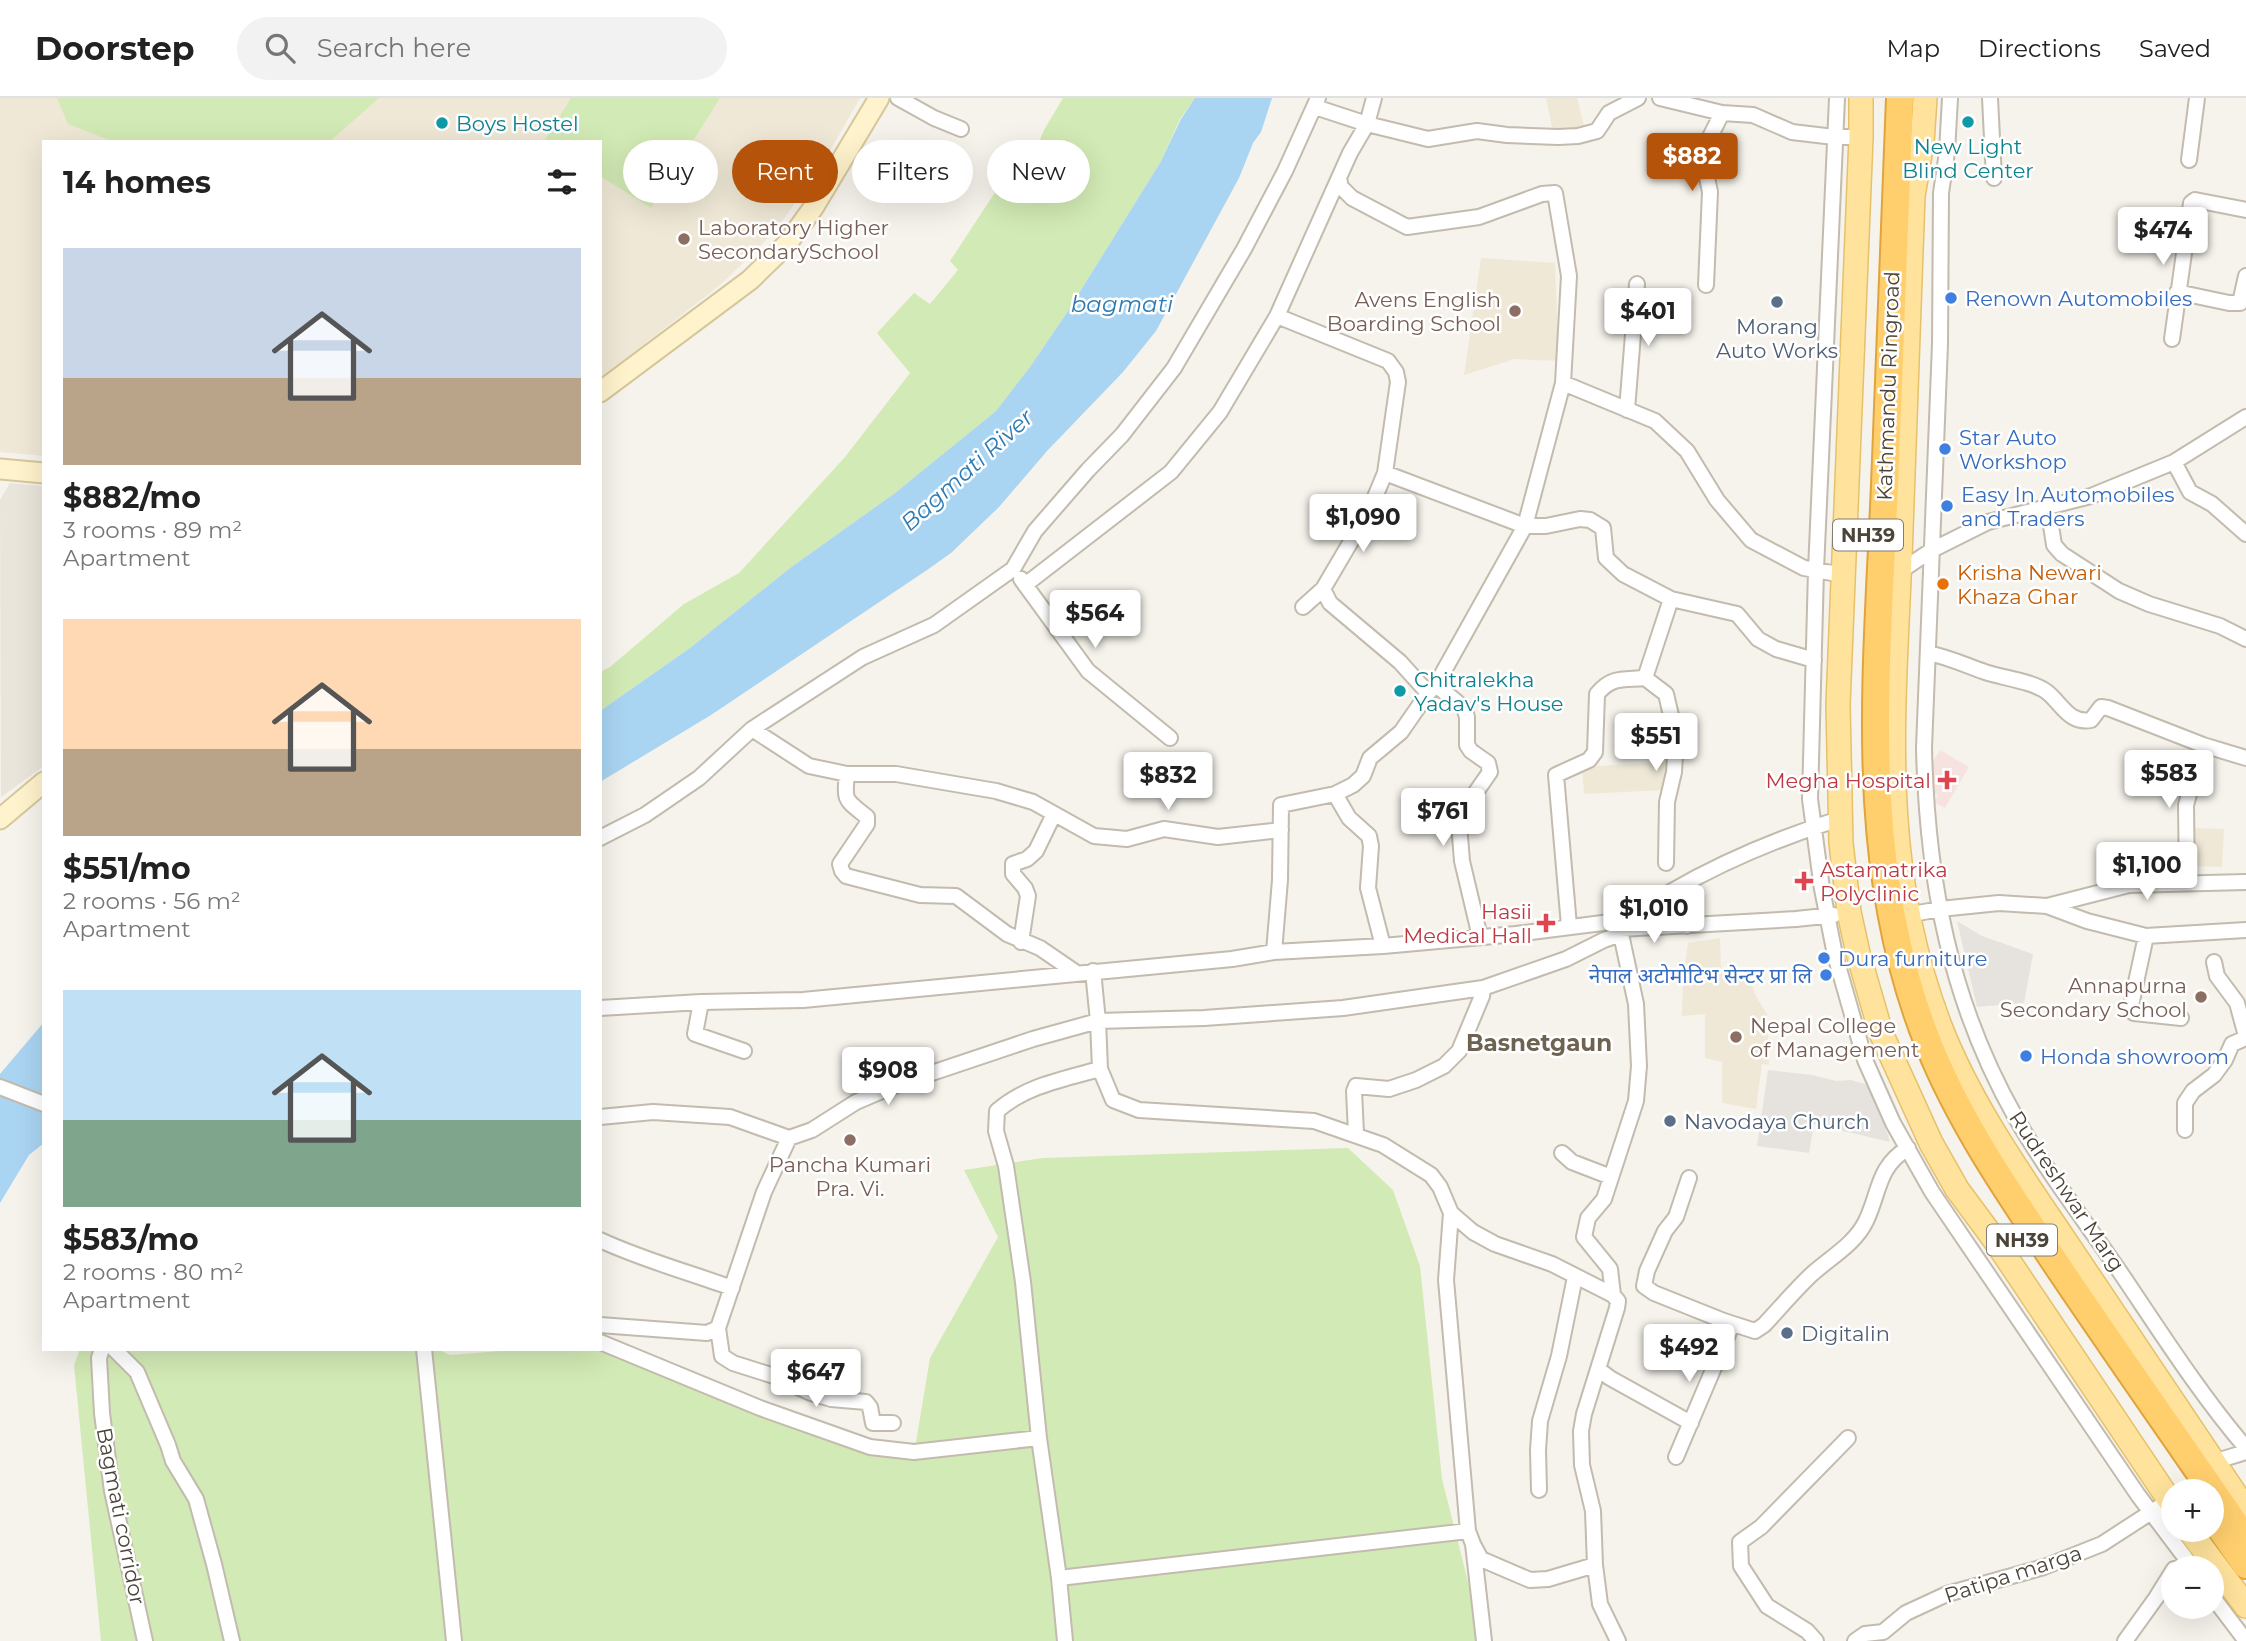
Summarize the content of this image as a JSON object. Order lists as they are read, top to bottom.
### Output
{
  "streets": {
    "highway": ["Kathmandu Ringroad", "NH39"],
    "street": ["Rudreshwar Marg", "Bagmati corridor", "Patipa marga"]
  },
  "districts": ["Basnetgaun"],
  "water": ["bagmati", "Bagmati River"],
  "places": {
    "other": [
      "New Light Blind Center",
      "Boys Hostel",
      "Laboratory Higher SecondarySchool",
      "Renown Automobiles",
      "Morang Auto Works",
      "Avens English Boarding School",
      "Star Auto Workshop",
      "Easy In Automobiles and Traders",
      "Krisha Newari Khaza Ghar",
      "Chitralekha Yadav's House",
      "Dura furniture",
      "नेपाल अटोमोटिभ सेन्टर प्रा लि",
      "Annapurna Secondary School",
      "Nepal College of Management",
      "Honda showroom",
      "Navodaya Church",
      "Pancha Kumari Pra. Vi.",
      "Digitalin"
    ],
    "health": ["Megha Hospital", "Astamatrika Polyclinic", "Hasii Medical Hall"]
  },
  "page": {
    "header": "Doorstep",
    "search": "Search here",
    "nav": ["Map", "Directions", "Saved"],
    "price": [
      "$882",
      "$474",
      "$401",
      "$1,090",
      "$564",
      "$551",
      "$583",
      "$832",
      "$761",
      "$1,100",
      "$1,010",
      "$908",
      "$492",
      "$647"
    ],
    "chip": [
      "Buy",
      "Rent",
      "Filters",
      "New"
    ],
    "heading": "14 homes",
    "list": [
      {
        "name": "$882/mo",
        "note": "3 rooms · 89 m² · Apartment"
      },
      {
        "name": "$551/mo",
        "note": "2 rooms · 56 m² · Apartment"
      },
      {
        "name": "$583/mo",
        "note": "2 rooms · 80 m² · Apartment"
      }
    ],
    "map_buttons": ["+", "−"]
  }
}
